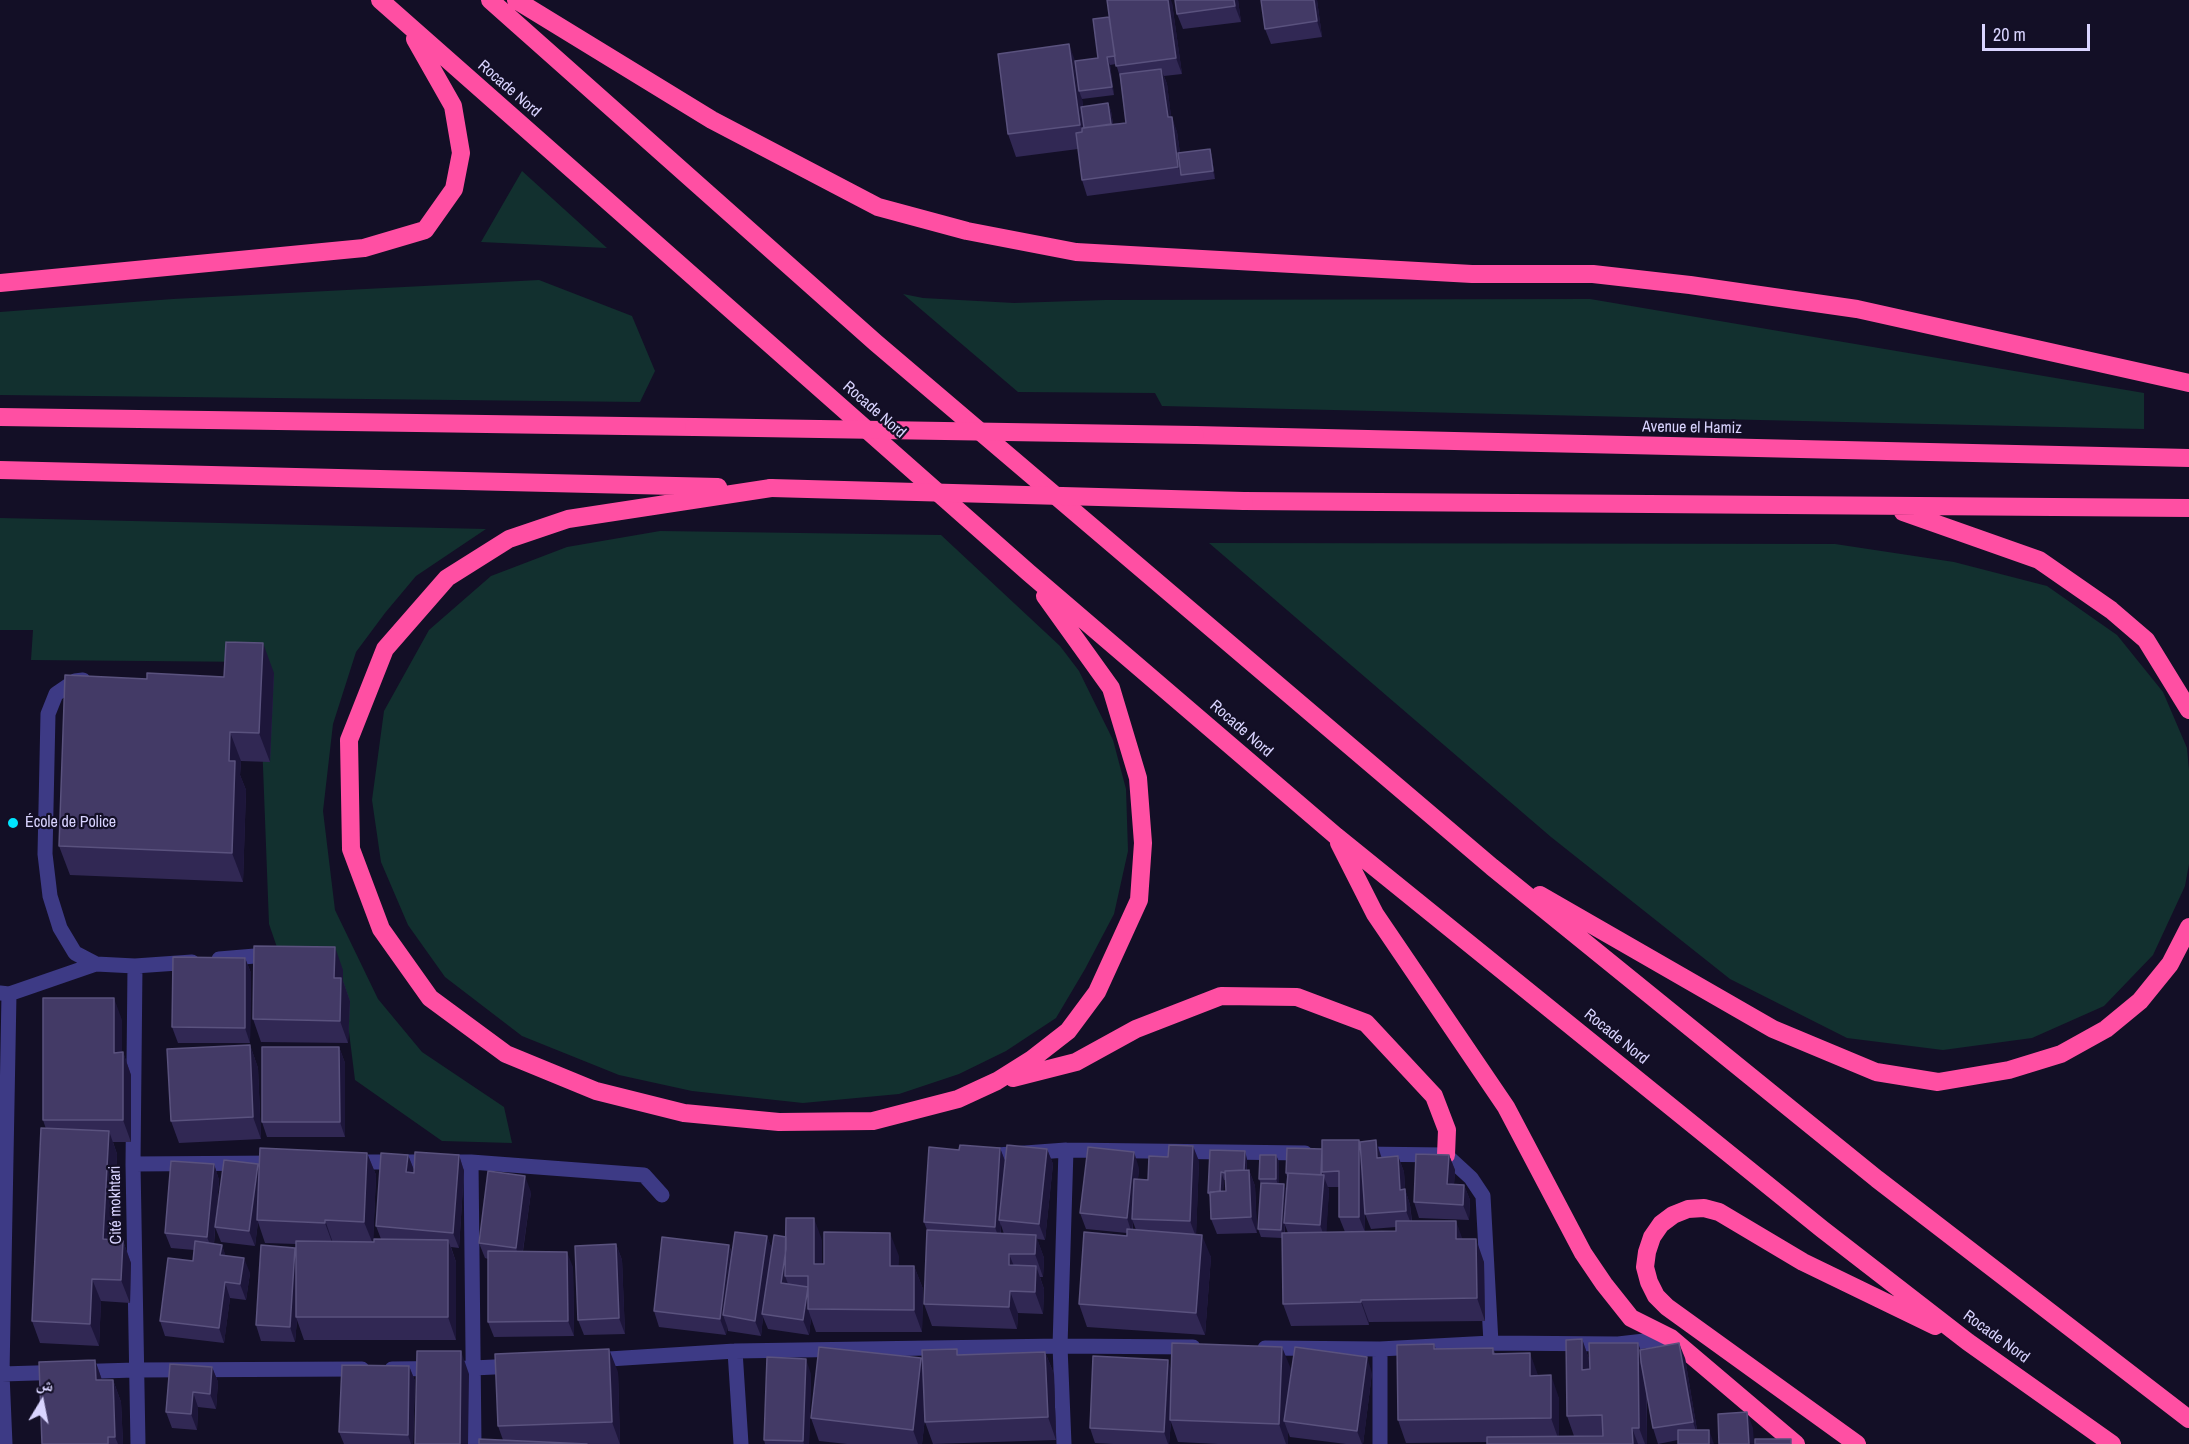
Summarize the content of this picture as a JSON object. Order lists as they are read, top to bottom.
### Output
{
  "streets": {
    "highway": ["Rocade Nord", "Avenue el Hamiz"],
    "street": ["Cité mokhtari"]
  },
  "places": ["École de Police"],
  "scale_bar": "20 m",
  "north": "top"
}
